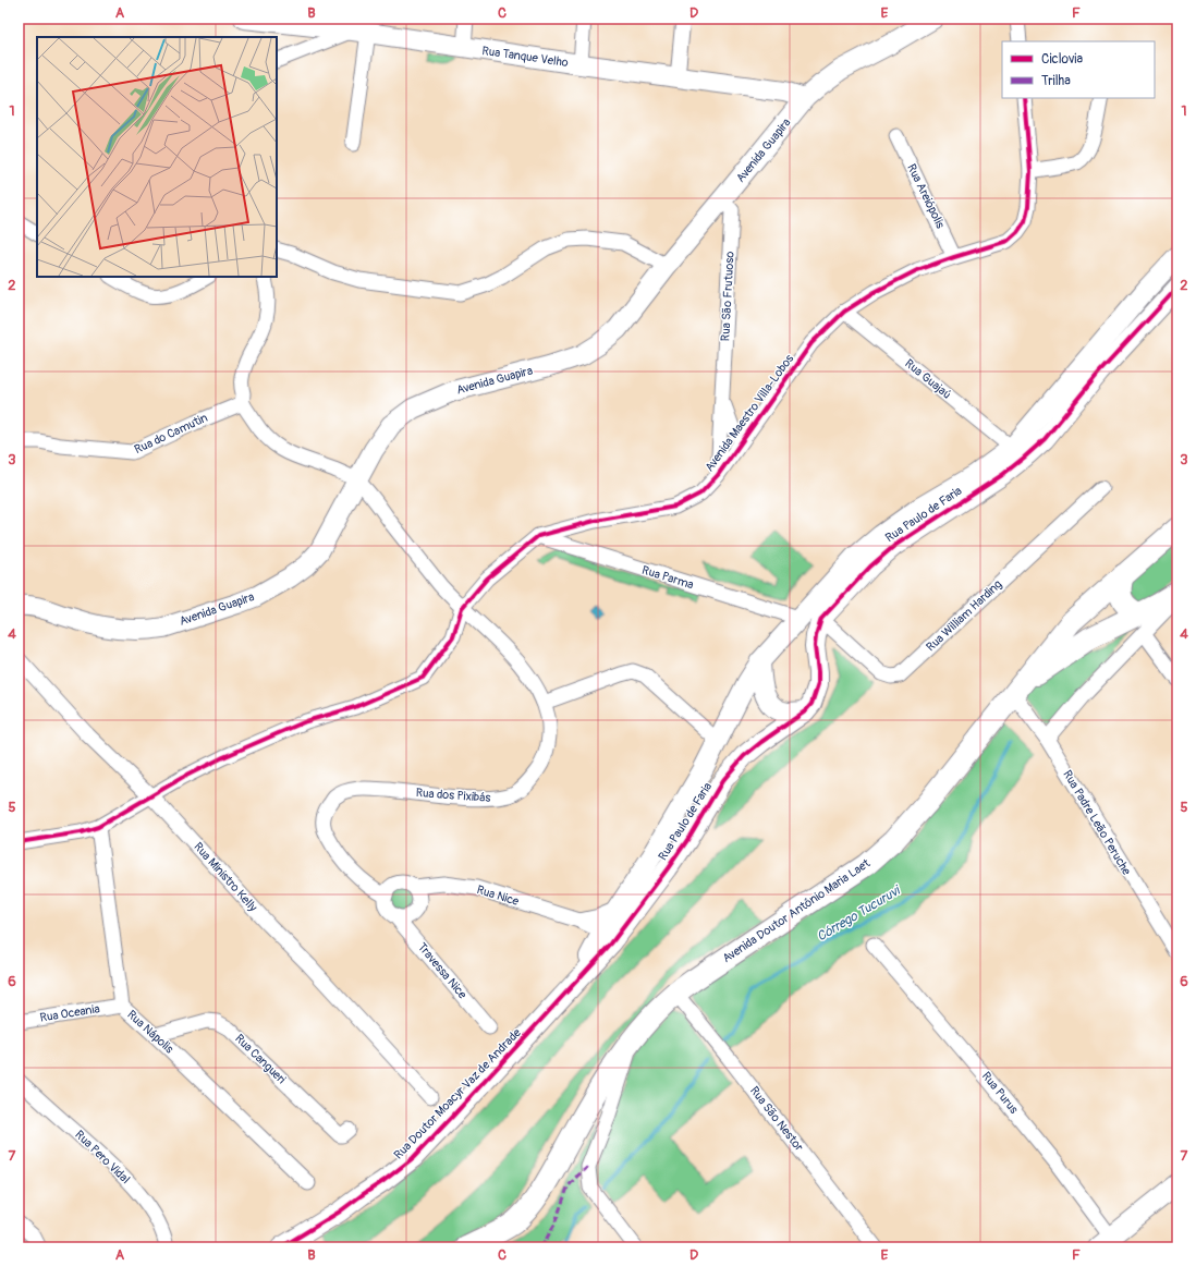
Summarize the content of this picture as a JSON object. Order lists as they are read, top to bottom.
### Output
{
  "streets": {
    "main road": ["Avenida Doutor Antônio Maria Laet"],
    "street": [
      "Rua Tanque Velho",
      "Avenida Guapira",
      "Rua Areiópolis",
      "Rua São Frutuoso",
      "Rua Guajaú",
      "Avenida Maestro Villa-Lobos",
      "Rua do Camutin",
      "Rua Paulo de Faria",
      "Rua Parma",
      "Rua William Harding",
      "Rua dos Pixibás",
      "Rua Padre Leão Peruche",
      "Rua Ministro Kelly",
      "Rua Nice",
      "Travessa Nice",
      "Rua Oceania",
      "Rua Nápolis",
      "Rua Cangueri",
      "Rua Purus",
      "Rua Doutor Moacyr Vaz de Andrade",
      "Rua São Nestor",
      "Rua Pero Vidal"
    ]
  },
  "crossings": [
    ["Rua Tanque Velho", "Avenida Guapira"],
    ["Avenida Guapira", "Rua São Frutuoso"],
    ["Avenida Guapira", "Rua dos Pixibás"],
    ["Rua Areiópolis", "Avenida Maestro Villa-Lobos"],
    ["Rua São Frutuoso", "Avenida Maestro Villa-Lobos"],
    ["Rua Guajaú", "Avenida Maestro Villa-Lobos"],
    ["Rua Guajaú", "Rua Paulo de Faria"],
    ["Avenida Maestro Villa-Lobos", "Rua Parma"],
    ["Avenida Maestro Villa-Lobos", "Rua dos Pixibás"],
    ["Avenida Maestro Villa-Lobos", "Rua Ministro Kelly"],
    ["Avenida Maestro Villa-Lobos", "Rua Nápolis"],
    ["Rua do Camutin", "Rua dos Pixibás"],
    ["Rua Paulo de Faria", "Rua Parma"],
    ["Rua Paulo de Faria", "Rua William Harding"],
    ["Rua Paulo de Faria", "Rua Nice"],
    ["Rua Paulo de Faria", "Rua Doutor Moacyr Vaz de Andrade"],
    ["Rua dos Pixibás", "Rua Nice"],
    ["Rua dos Pixibás", "Travessa Nice"],
    ["Rua Padre Leão Peruche", "Avenida Doutor Antônio Maria Laet"],
    ["Rua Nice", "Travessa Nice"],
    ["Avenida Doutor Antônio Maria Laet", "Rua São Nestor"],
    ["Rua Oceania", "Rua Nápolis"],
    ["Rua Nápolis", "Rua Cangueri"]
  ],
  "water": ["Córrego Tucuruvi"],
  "legend": ["Ciclovia", "Trilha"],
  "grid": {
    "columns": [
      "A",
      "B",
      "C",
      "D",
      "E",
      "F"
    ],
    "rows": [
      "1",
      "2",
      "3",
      "4",
      "5",
      "6",
      "7"
    ]
  }
}
